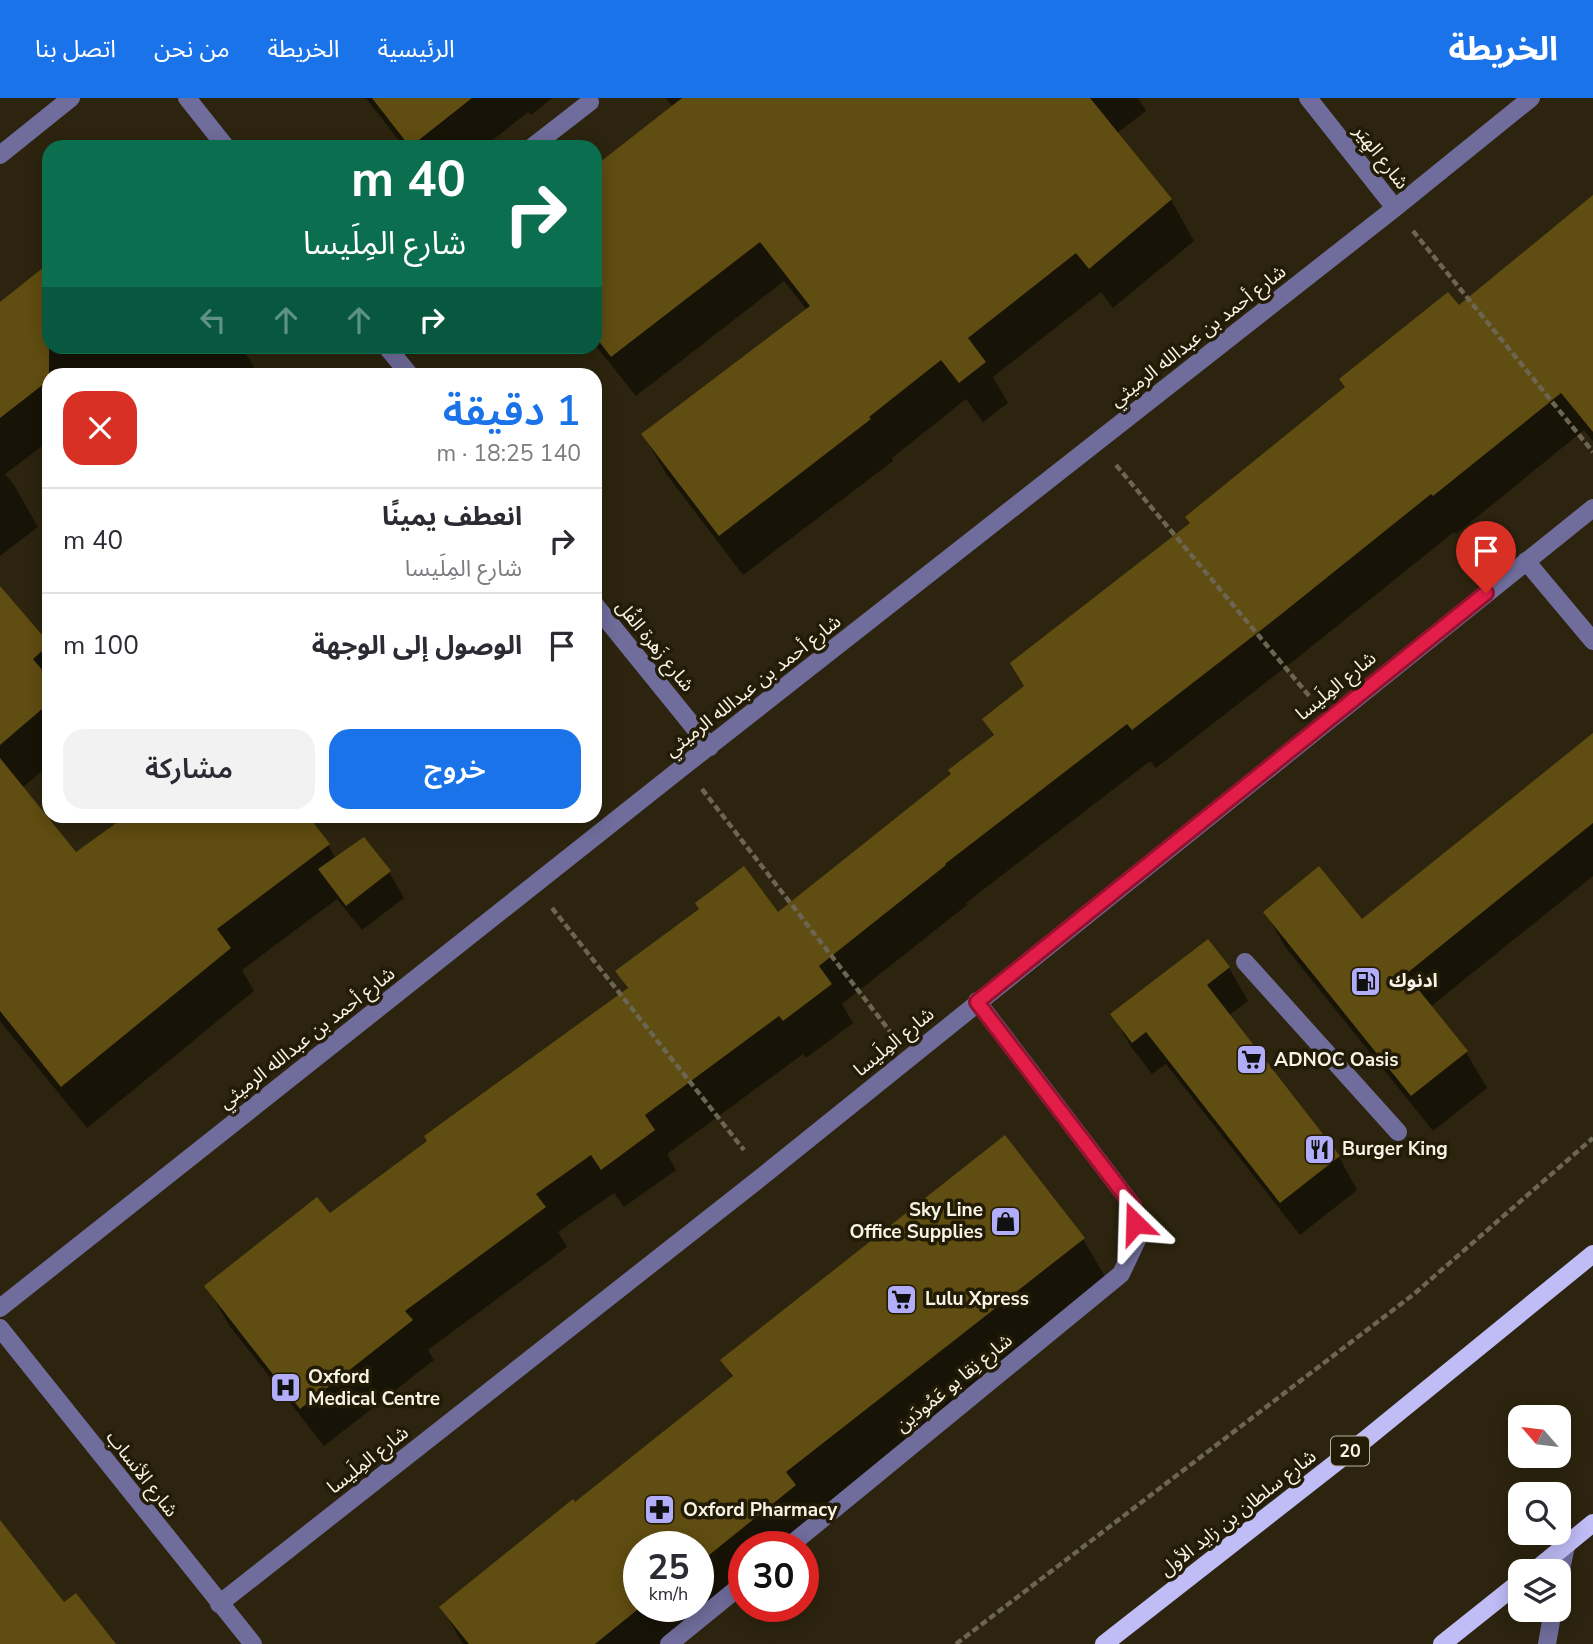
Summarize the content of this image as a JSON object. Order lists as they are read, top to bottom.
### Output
{
  "streets": {
    "main road": ["20", "شارع سلطان بن زايد الأول"],
    "street": [
      "شارع الهِيَر",
      "شارع أحمد بن عبدالله الرميثي",
      "شارع زَهرة الفُل",
      "شارع المِلَيسا",
      "شارع نِقا بو عَمُودَين",
      "شارع الأنساب"
    ]
  },
  "crossings": [
    ["شارع الهِيَر", "شارع أحمد بن عبدالله الرميثي"],
    ["شارع أحمد بن عبدالله الرميثي", "شارع زَهرة الفُل"],
    ["شارع المِلَيسا", "شارع نِقا بو عَمُودَين"],
    ["شارع المِلَيسا", "شارع الأنساب"]
  ],
  "places": {
    "fuel station": ["ادنوك"],
    "supermarket": ["ADNOC Oasis", "Lulu Xpress"],
    "restaurant": ["Burger King"],
    "shop": ["Sky Line Office Supplies"],
    "hospital": ["Oxford Medical Centre"],
    "pharmacy": ["Oxford Pharmacy"]
  },
  "north": "top left",
  "page": {
    "header": "الخريطة",
    "nav": [
      "الرئيسية",
      "الخريطة",
      "من نحن",
      "اتصل بنا"
    ],
    "turn": ["40 m", "شارع المِلَيسا"],
    "heading": ["1 دقيقة", "140 m · 18:25"],
    "list": [
      {
        "name": "انعطف يمينًا",
        "note": "شارع المِلَيسا",
        "value": "40 m"
      },
      {
        "name": "الوصول إلى الوجهة",
        "value": "100 m"
      }
    ],
    "buttons": ["خروج", "مشاركة"],
    "speed": "25 km/h",
    "limit": "30"
  }
}
